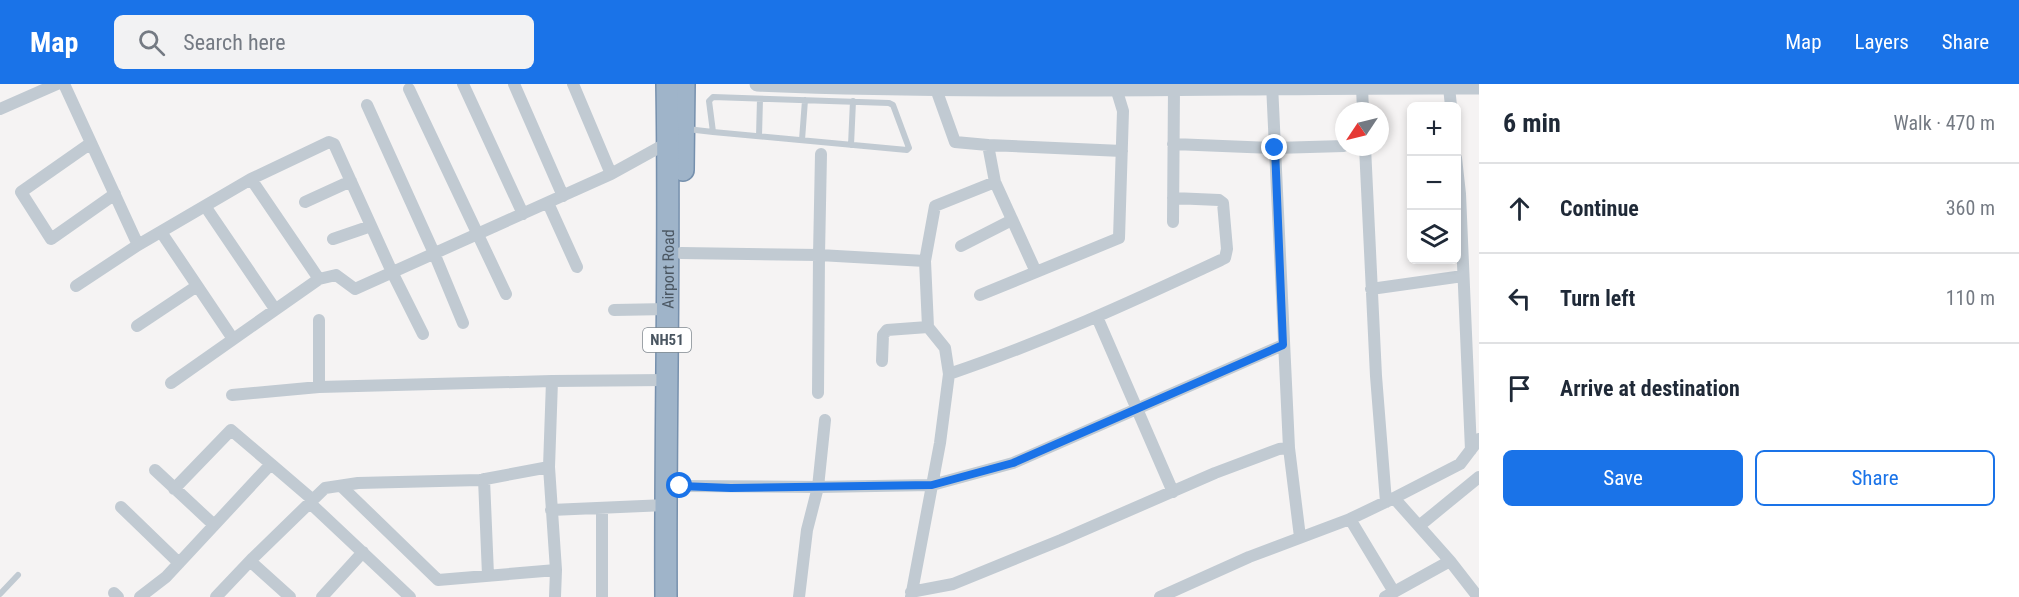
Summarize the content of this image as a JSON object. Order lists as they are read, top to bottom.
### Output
{
  "streets": {
    "highway": ["Airport Road", "NH51"]
  },
  "north": "bottom left",
  "page": {
    "header": "Map",
    "search": "Search here",
    "nav": ["Map", "Layers", "Share"],
    "heading": ["6 min", "Walk · 470 m"],
    "map_buttons": ["+", "−"],
    "list": [
      ["Continue", "360 m"],
      ["Turn left", "110 m"],
      "Arrive at destination"
    ],
    "buttons": ["Save", "Share"]
  }
}
